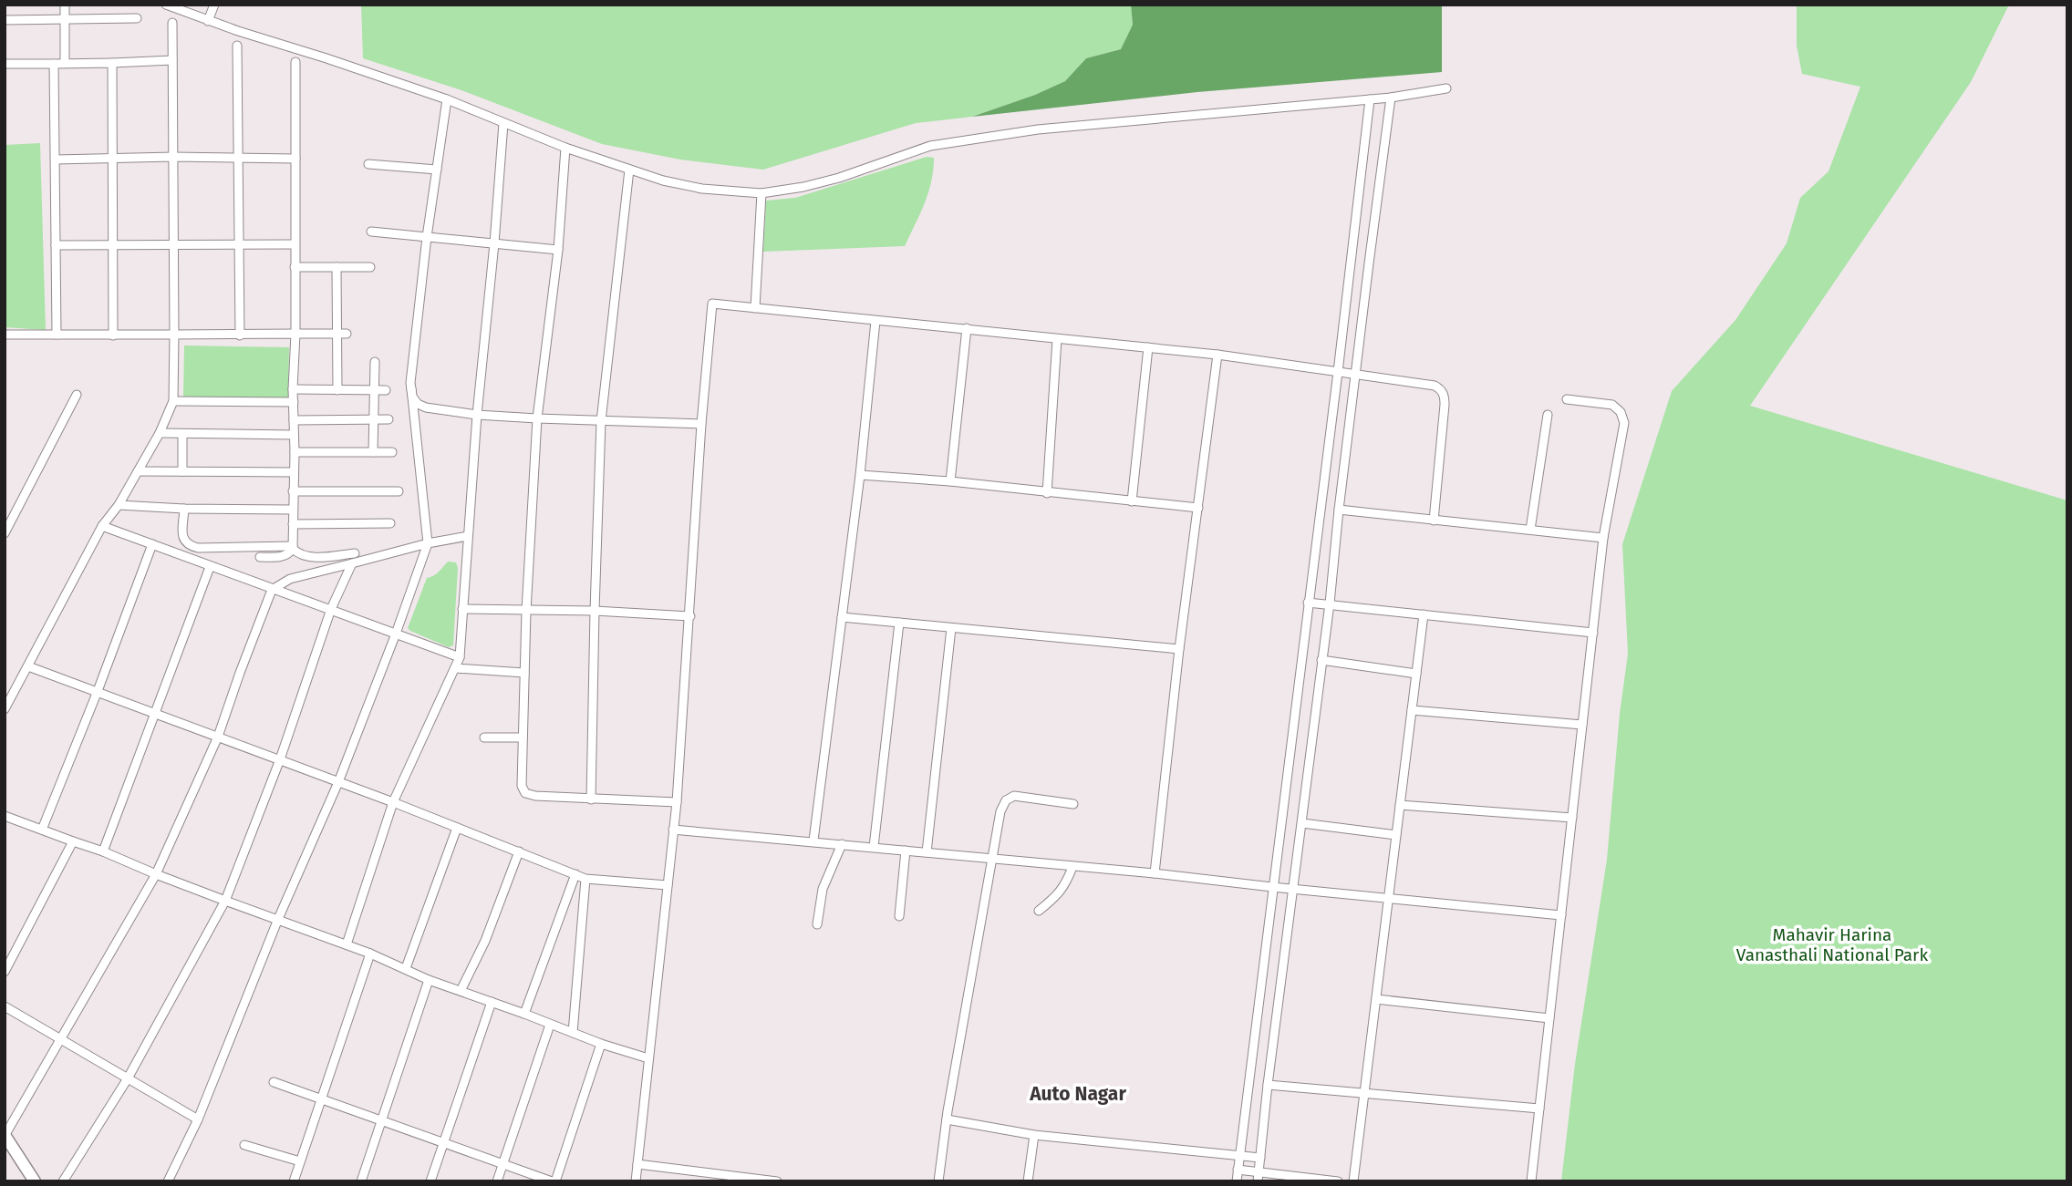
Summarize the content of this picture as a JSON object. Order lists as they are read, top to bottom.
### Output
{
  "districts": ["Auto Nagar"],
  "parks": ["Mahavir Harina Vanasthali National Park"]
}
